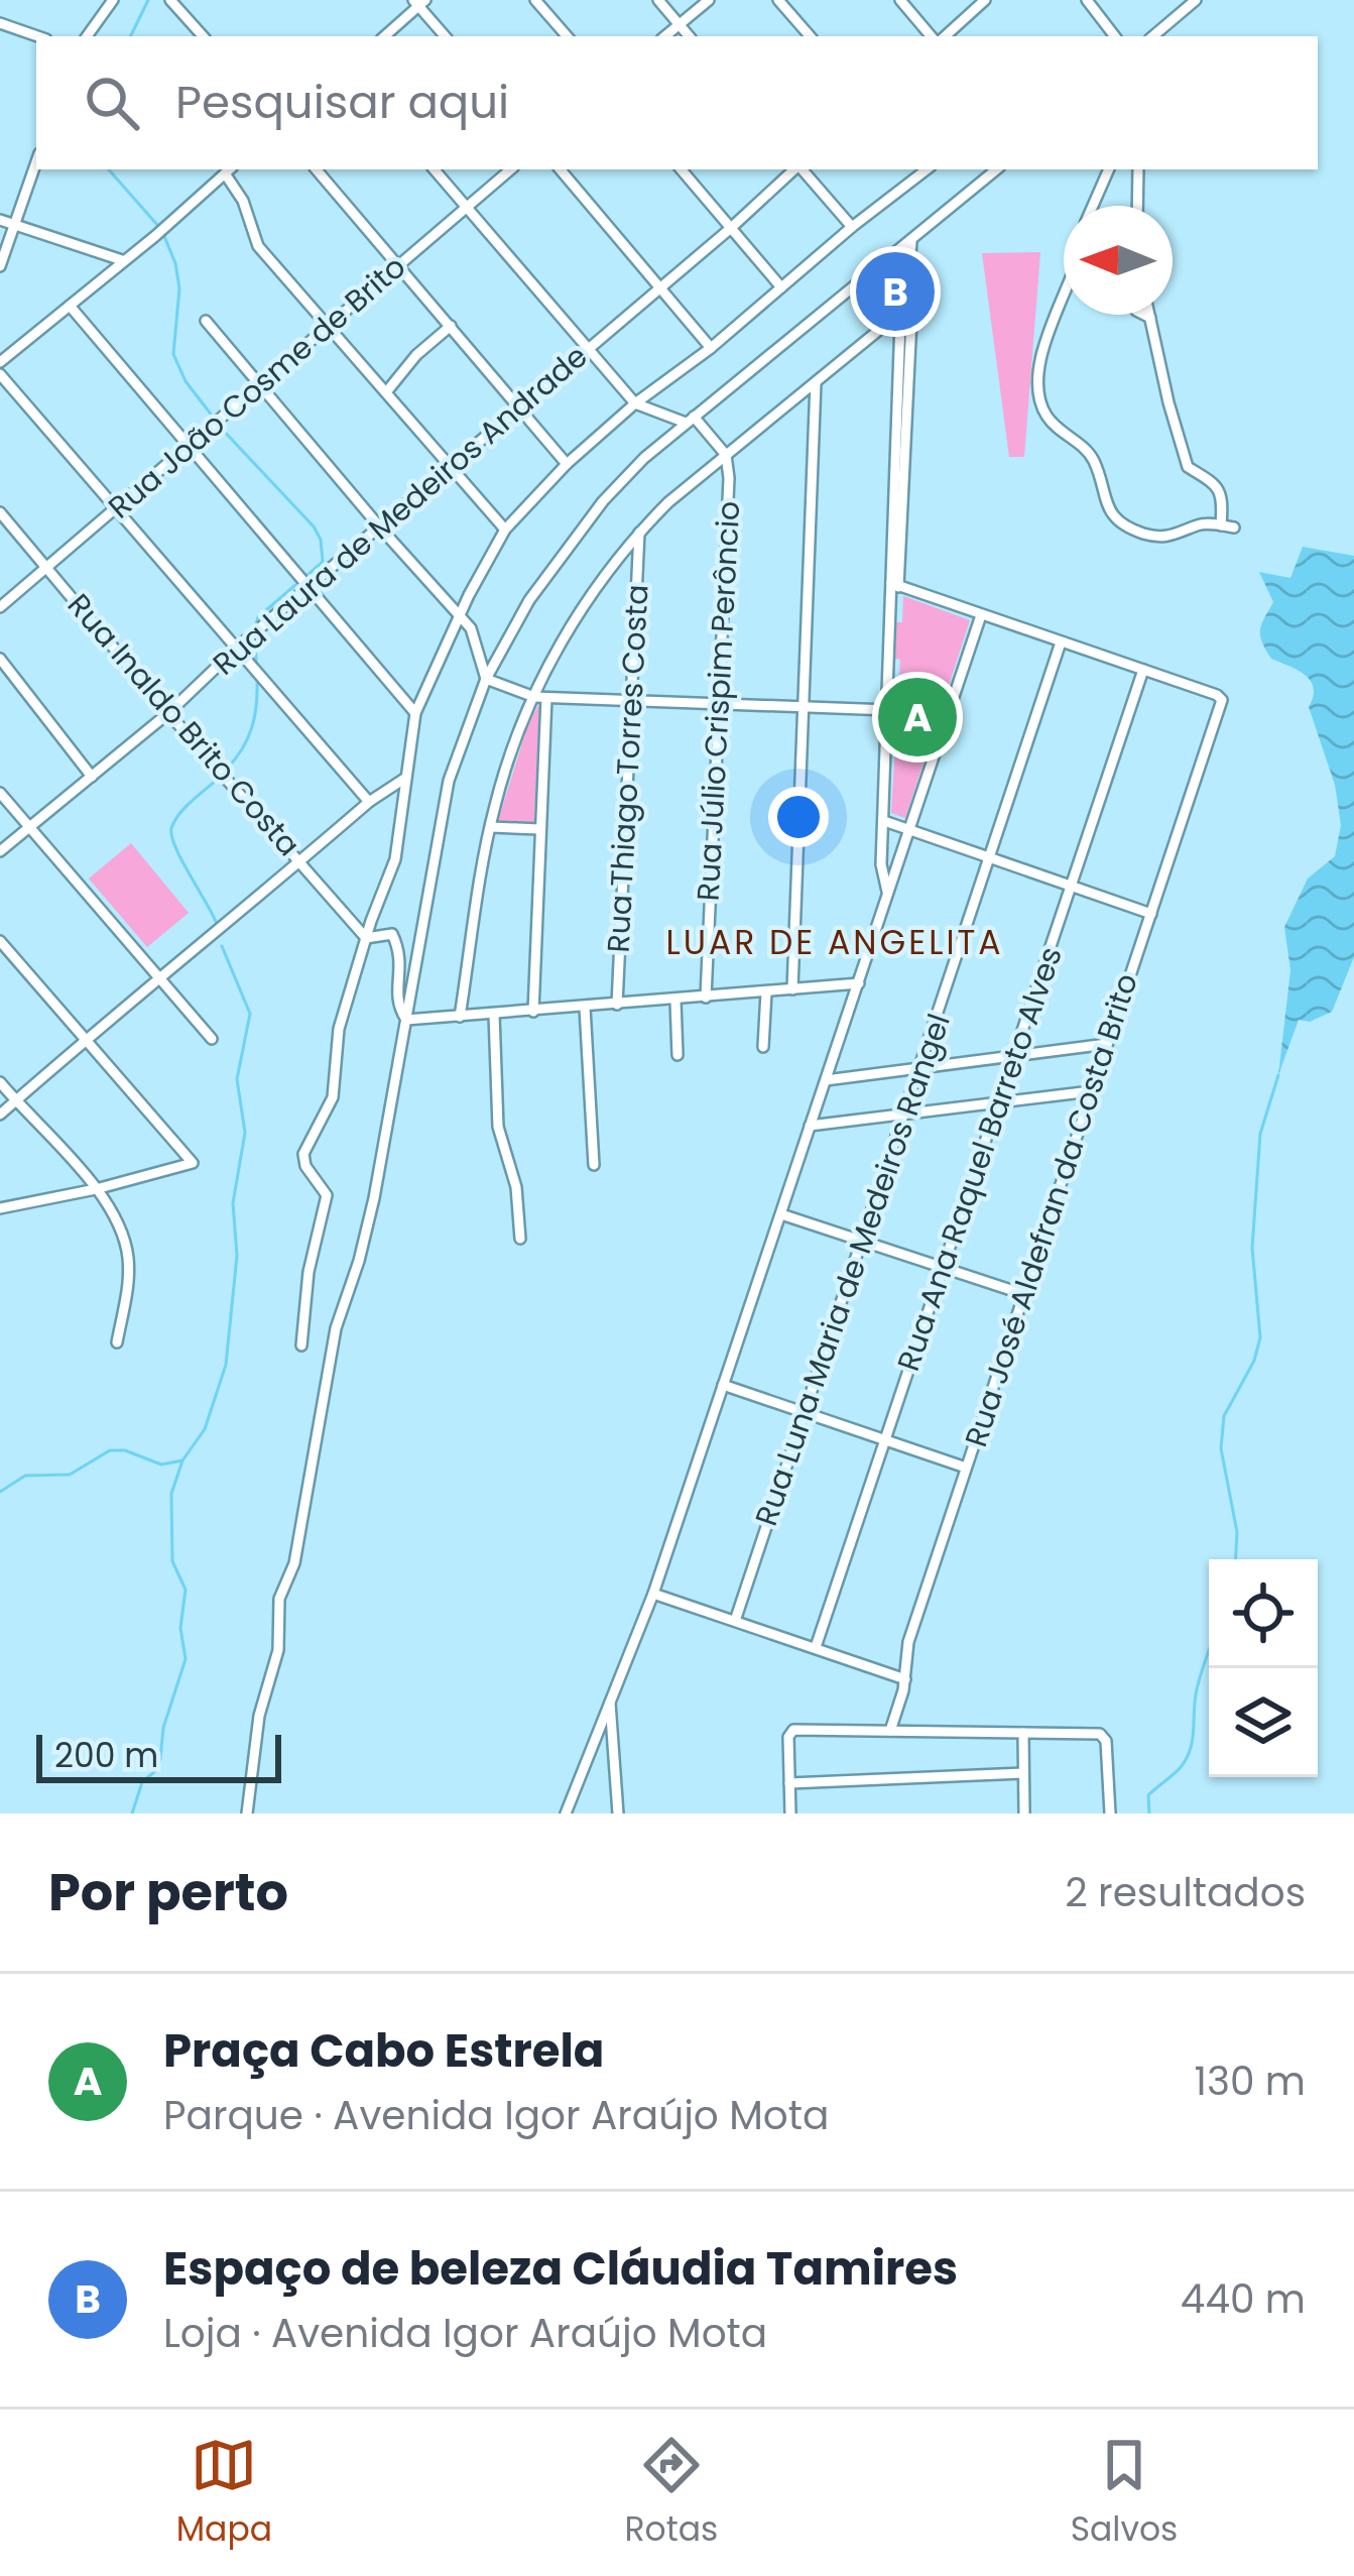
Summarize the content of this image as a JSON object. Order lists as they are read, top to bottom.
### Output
{
  "streets": {
    "street": [
      "Rua João Cosme de Brito",
      "Rua Laura de Medeiros Andrade",
      "Rua Júlio Crispim Perôncio",
      "Rua Inaldo Brito Costa",
      "Rua Thiago Torres Costa",
      "Rua Ana Raquel Barreto Alves",
      "Rua José Aldefran da Costa Brito",
      "Rua Luna Maria de Medeiros Rangel"
    ]
  },
  "crossings": [
    ["Rua João Cosme de Brito", "Rua Inaldo Brito Costa"],
    ["Rua Laura de Medeiros Andrade", "Rua Inaldo Brito Costa"],
    ["Rua Ana Raquel Barreto Alves", "Rua José Aldefran da Costa Brito"]
  ],
  "districts": ["LUAR DE ANGELITA"],
  "scale_bar": "200 m",
  "north": "left",
  "page": {
    "search": "Pesquisar aqui",
    "pins": ["B", "A"],
    "scale": "200 m",
    "heading": ["Por perto", "2 resultados"],
    "list": [
      {
        "mark": "A",
        "name": "Praça Cabo Estrela",
        "note": "Parque · Avenida Igor Araújo Mota",
        "value": "130 m"
      },
      {
        "mark": "B",
        "name": "Espaço de beleza Cláudia Tamires",
        "note": "Loja · Avenida Igor Araújo Mota",
        "value": "440 m"
      }
    ],
    "nav": ["Mapa", "Rotas", "Salvos"]
  }
}
